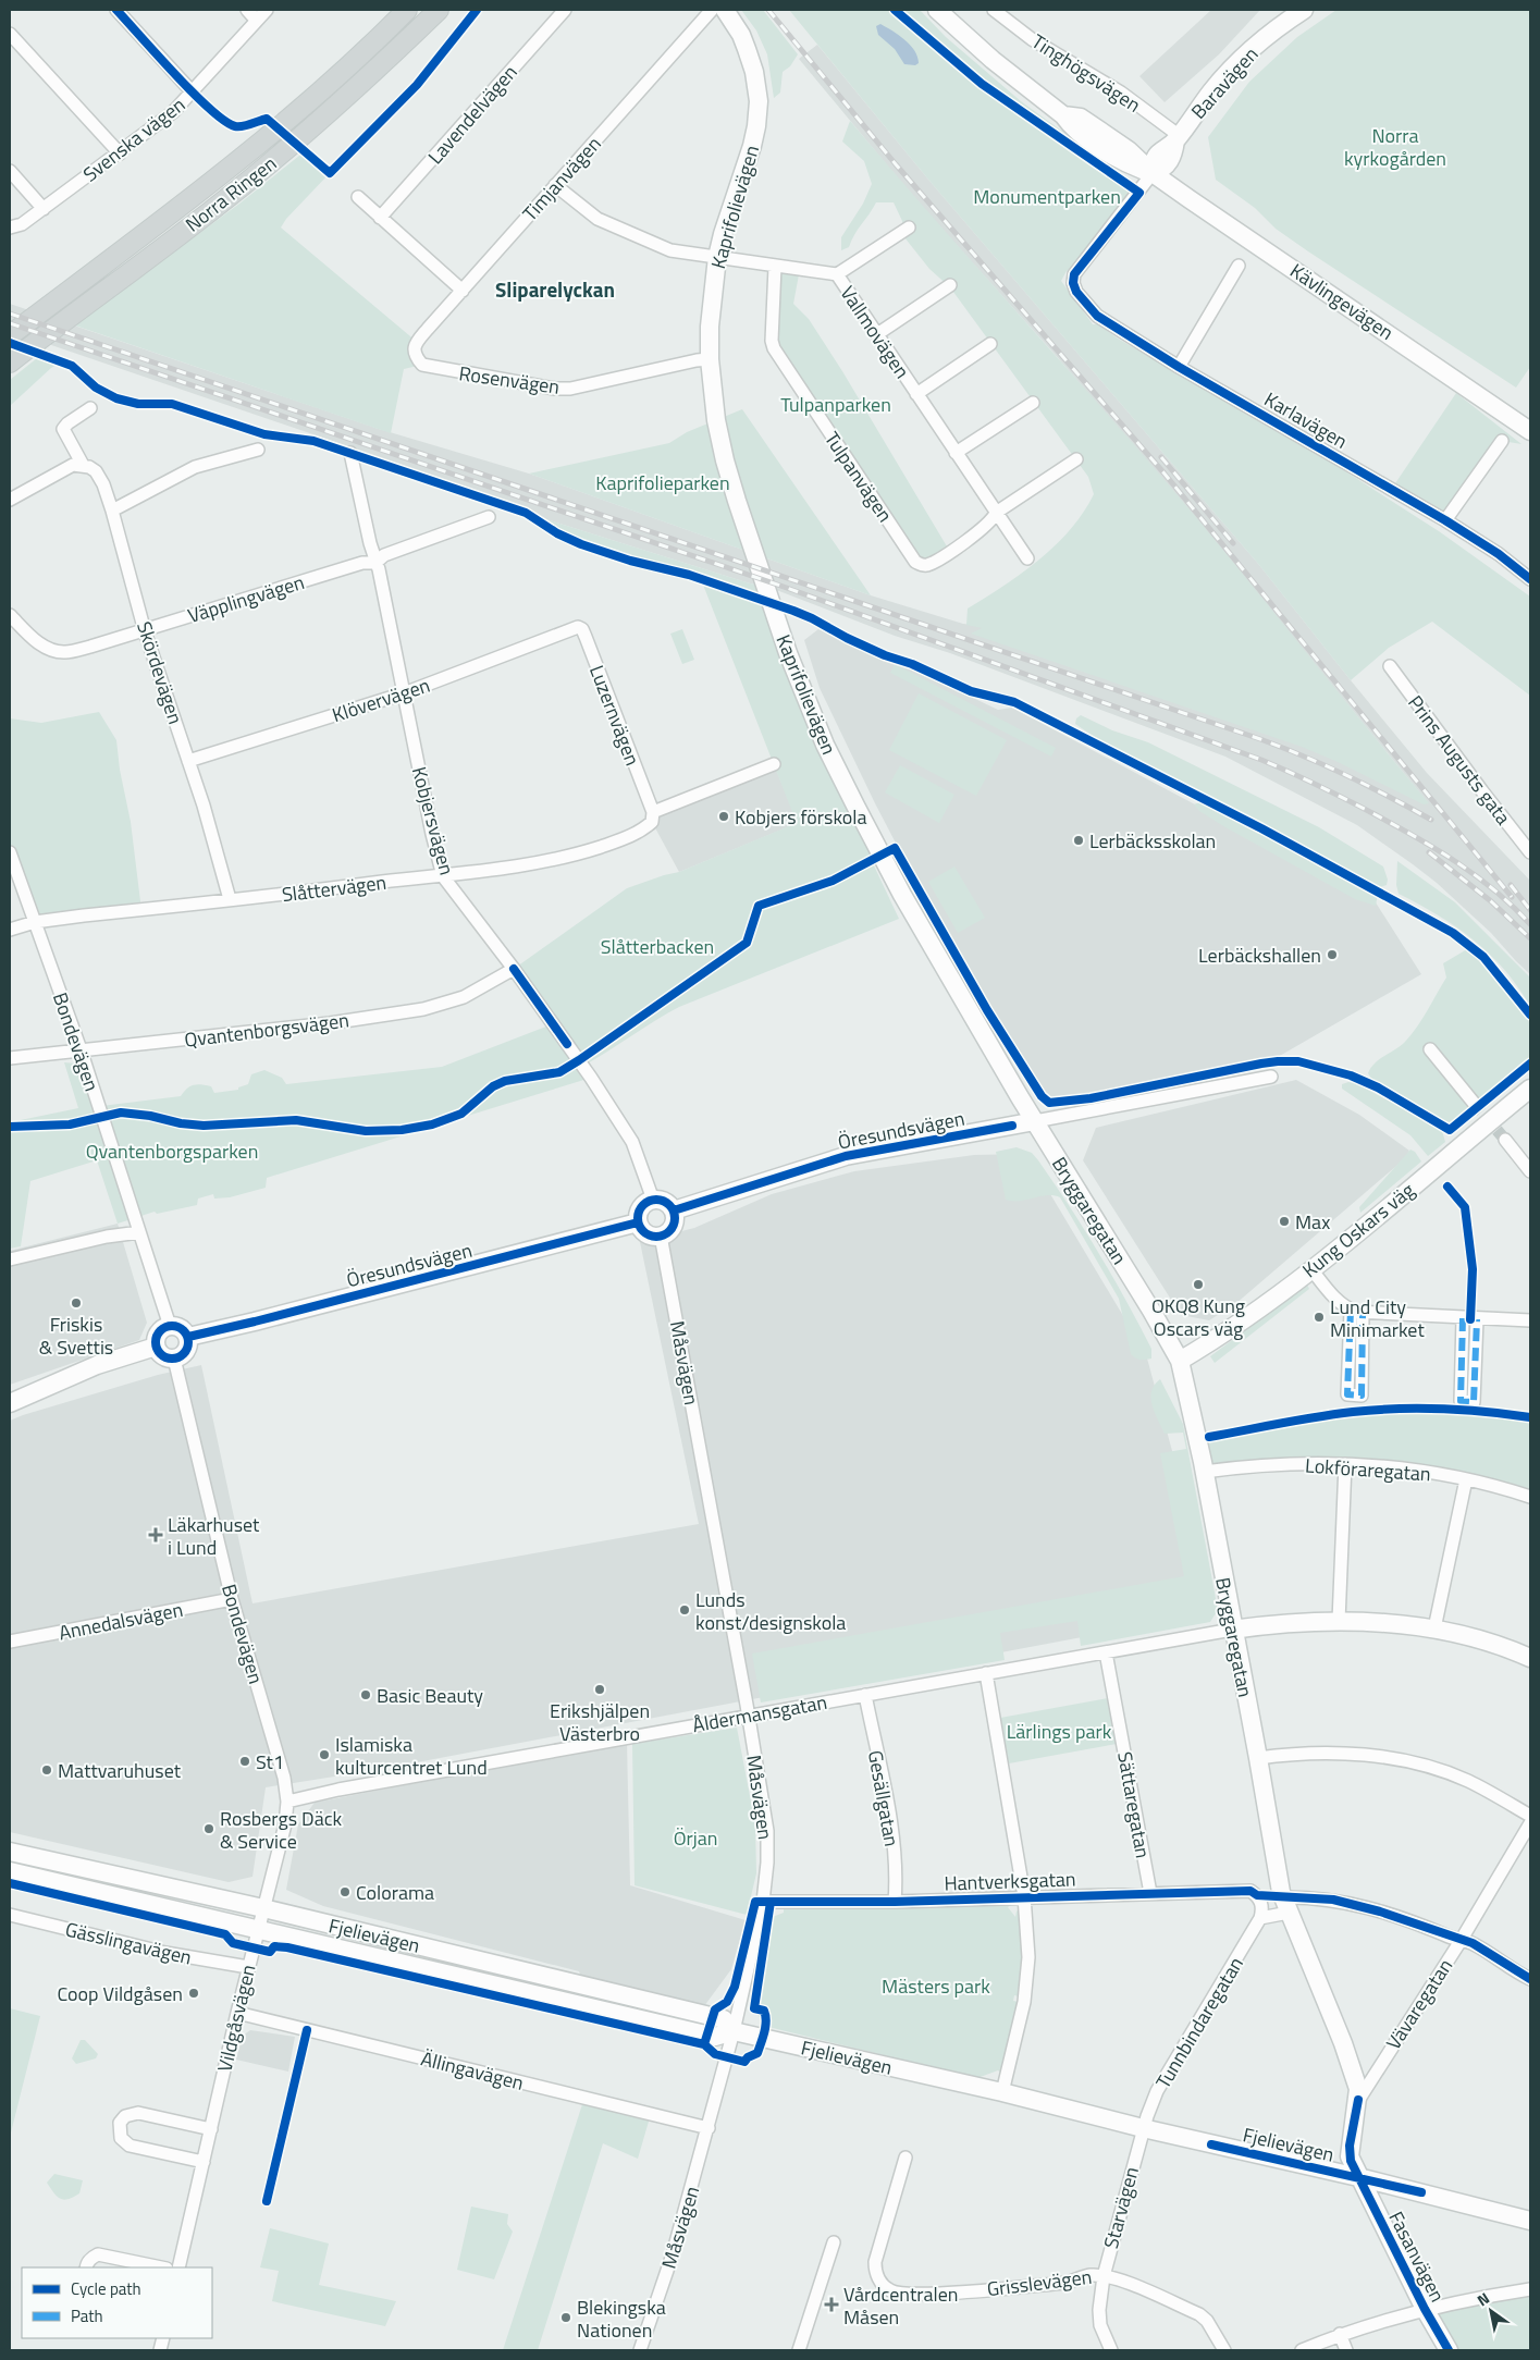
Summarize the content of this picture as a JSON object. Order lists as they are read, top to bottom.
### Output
{
  "streets": {
    "main road": [
      "Baravägen",
      "Norra Ringen",
      "Kaprifolievägen",
      "Kävlingevägen",
      "Öresundsvägen",
      "Bryggaregatan",
      "Kung Oskars väg",
      "Fjelievägen",
      "Fasanvägen"
    ],
    "street": [
      "Tinghögsvägen",
      "Lavendelvägen",
      "Svenska vägen",
      "Timjanvägen",
      "Vallmovägen",
      "Rosenvägen",
      "Karlavägen",
      "Tulpanvägen",
      "Väpplingvägen",
      "Skördevägen",
      "Klövervägen",
      "Luzernvägen",
      "Prins Augusts gata",
      "Kobjersvägen",
      "Slåttervägen",
      "Qvantenborgsvägen",
      "Bondevägen",
      "Måsvägen",
      "Lokföraregatan",
      "Annedalsvägen",
      "Åldermansgatan",
      "Gesällgatan",
      "Sättaregatan",
      "Hantverksgatan",
      "Gässlingavägen",
      "Vävaregatan",
      "Vildgåsvägen",
      "Tunnbindaregatan",
      "Ällingavägen",
      "Starvägen",
      "Grisslevägen"
    ]
  },
  "crossings": [
    ["Tinghögsvägen", "Baravägen"],
    ["Baravägen", "Kävlingevägen"],
    ["Baravägen", "Karlavägen"],
    ["Timjanvägen", "Vallmovägen"],
    ["Timjanvägen", "Rosenvägen"],
    ["Kaprifolievägen", "Vallmovägen"],
    ["Kaprifolievägen", "Rosenvägen"],
    ["Kaprifolievägen", "Öresundsvägen"],
    ["Kaprifolievägen", "Bryggaregatan"],
    ["Kävlingevägen", "Karlavägen"],
    ["Vallmovägen", "Tulpanvägen"],
    ["Väpplingvägen", "Skördevägen"],
    ["Väpplingvägen", "Kobjersvägen"],
    ["Skördevägen", "Klövervägen"],
    ["Skördevägen", "Slåttervägen"],
    ["Klövervägen", "Luzernvägen"],
    ["Klövervägen", "Kobjersvägen"],
    ["Luzernvägen", "Slåttervägen"],
    ["Kobjersvägen", "Slåttervägen"],
    ["Kobjersvägen", "Qvantenborgsvägen"],
    ["Kobjersvägen", "Öresundsvägen"],
    ["Kobjersvägen", "Måsvägen"],
    ["Slåttervägen", "Bondevägen"],
    ["Qvantenborgsvägen", "Bondevägen"],
    ["Bondevägen", "Öresundsvägen"],
    ["Bondevägen", "Annedalsvägen"],
    ["Bondevägen", "Åldermansgatan"],
    ["Bondevägen", "Fjelievägen"],
    ["Bondevägen", "Vildgåsvägen"],
    ["Öresundsvägen", "Bryggaregatan"],
    ["Öresundsvägen", "Måsvägen"],
    ["Bryggaregatan", "Kung Oskars väg"],
    ["Bryggaregatan", "Lokföraregatan"],
    ["Bryggaregatan", "Åldermansgatan"],
    ["Bryggaregatan", "Fjelievägen"],
    ["Bryggaregatan", "Vävaregatan"],
    ["Bryggaregatan", "Fasanvägen"],
    ["Måsvägen", "Åldermansgatan"],
    ["Måsvägen", "Hantverksgatan"],
    ["Måsvägen", "Fjelievägen"],
    ["Måsvägen", "Ällingavägen"],
    ["Åldermansgatan", "Gesällgatan"],
    ["Åldermansgatan", "Sättaregatan"],
    ["Gesällgatan", "Hantverksgatan"],
    ["Sättaregatan", "Hantverksgatan"],
    ["Hantverksgatan", "Tunnbindaregatan"],
    ["Fjelievägen", "Vildgåsvägen"],
    ["Fjelievägen", "Tunnbindaregatan"],
    ["Fjelievägen", "Starvägen"],
    ["Fjelievägen", "Fasanvägen"],
    ["Gässlingavägen", "Vildgåsvägen"],
    ["Vildgåsvägen", "Ällingavägen"],
    ["Tunnbindaregatan", "Starvägen"],
    ["Starvägen", "Grisslevägen"]
  ],
  "districts": ["Sliparelyckan"],
  "parks": [
    "Norra kyrkogården",
    "Monumentparken",
    "Tulpanparken",
    "Kaprifolieparken",
    "Slåtterbacken",
    "Qvantenborgsparken",
    "Lärlings park",
    "Örjan",
    "Mästers park"
  ],
  "places": {
    "other": [
      "Kobjers förskola",
      "Lerbäcksskolan",
      "Lerbäckshallen",
      "Max",
      "OKQ8 Kung Oscars väg",
      "Friskis & Svettis",
      "Lund City Minimarket",
      "Lunds konst/designskola",
      "Erikshjälpen Västerbro",
      "Basic Beauty",
      "Islamiska kulturcentret Lund",
      "St1",
      "Mattvaruhuset",
      "Rosbergs Däck & Service",
      "Colorama",
      "Coop Vildgåsen",
      "Blekingska Nationen"
    ],
    "health": ["Läkarhuset i Lund", "Vårdcentralen Måsen"]
  },
  "legend": ["Cycle path", "Path"],
  "north": "top left"
}
